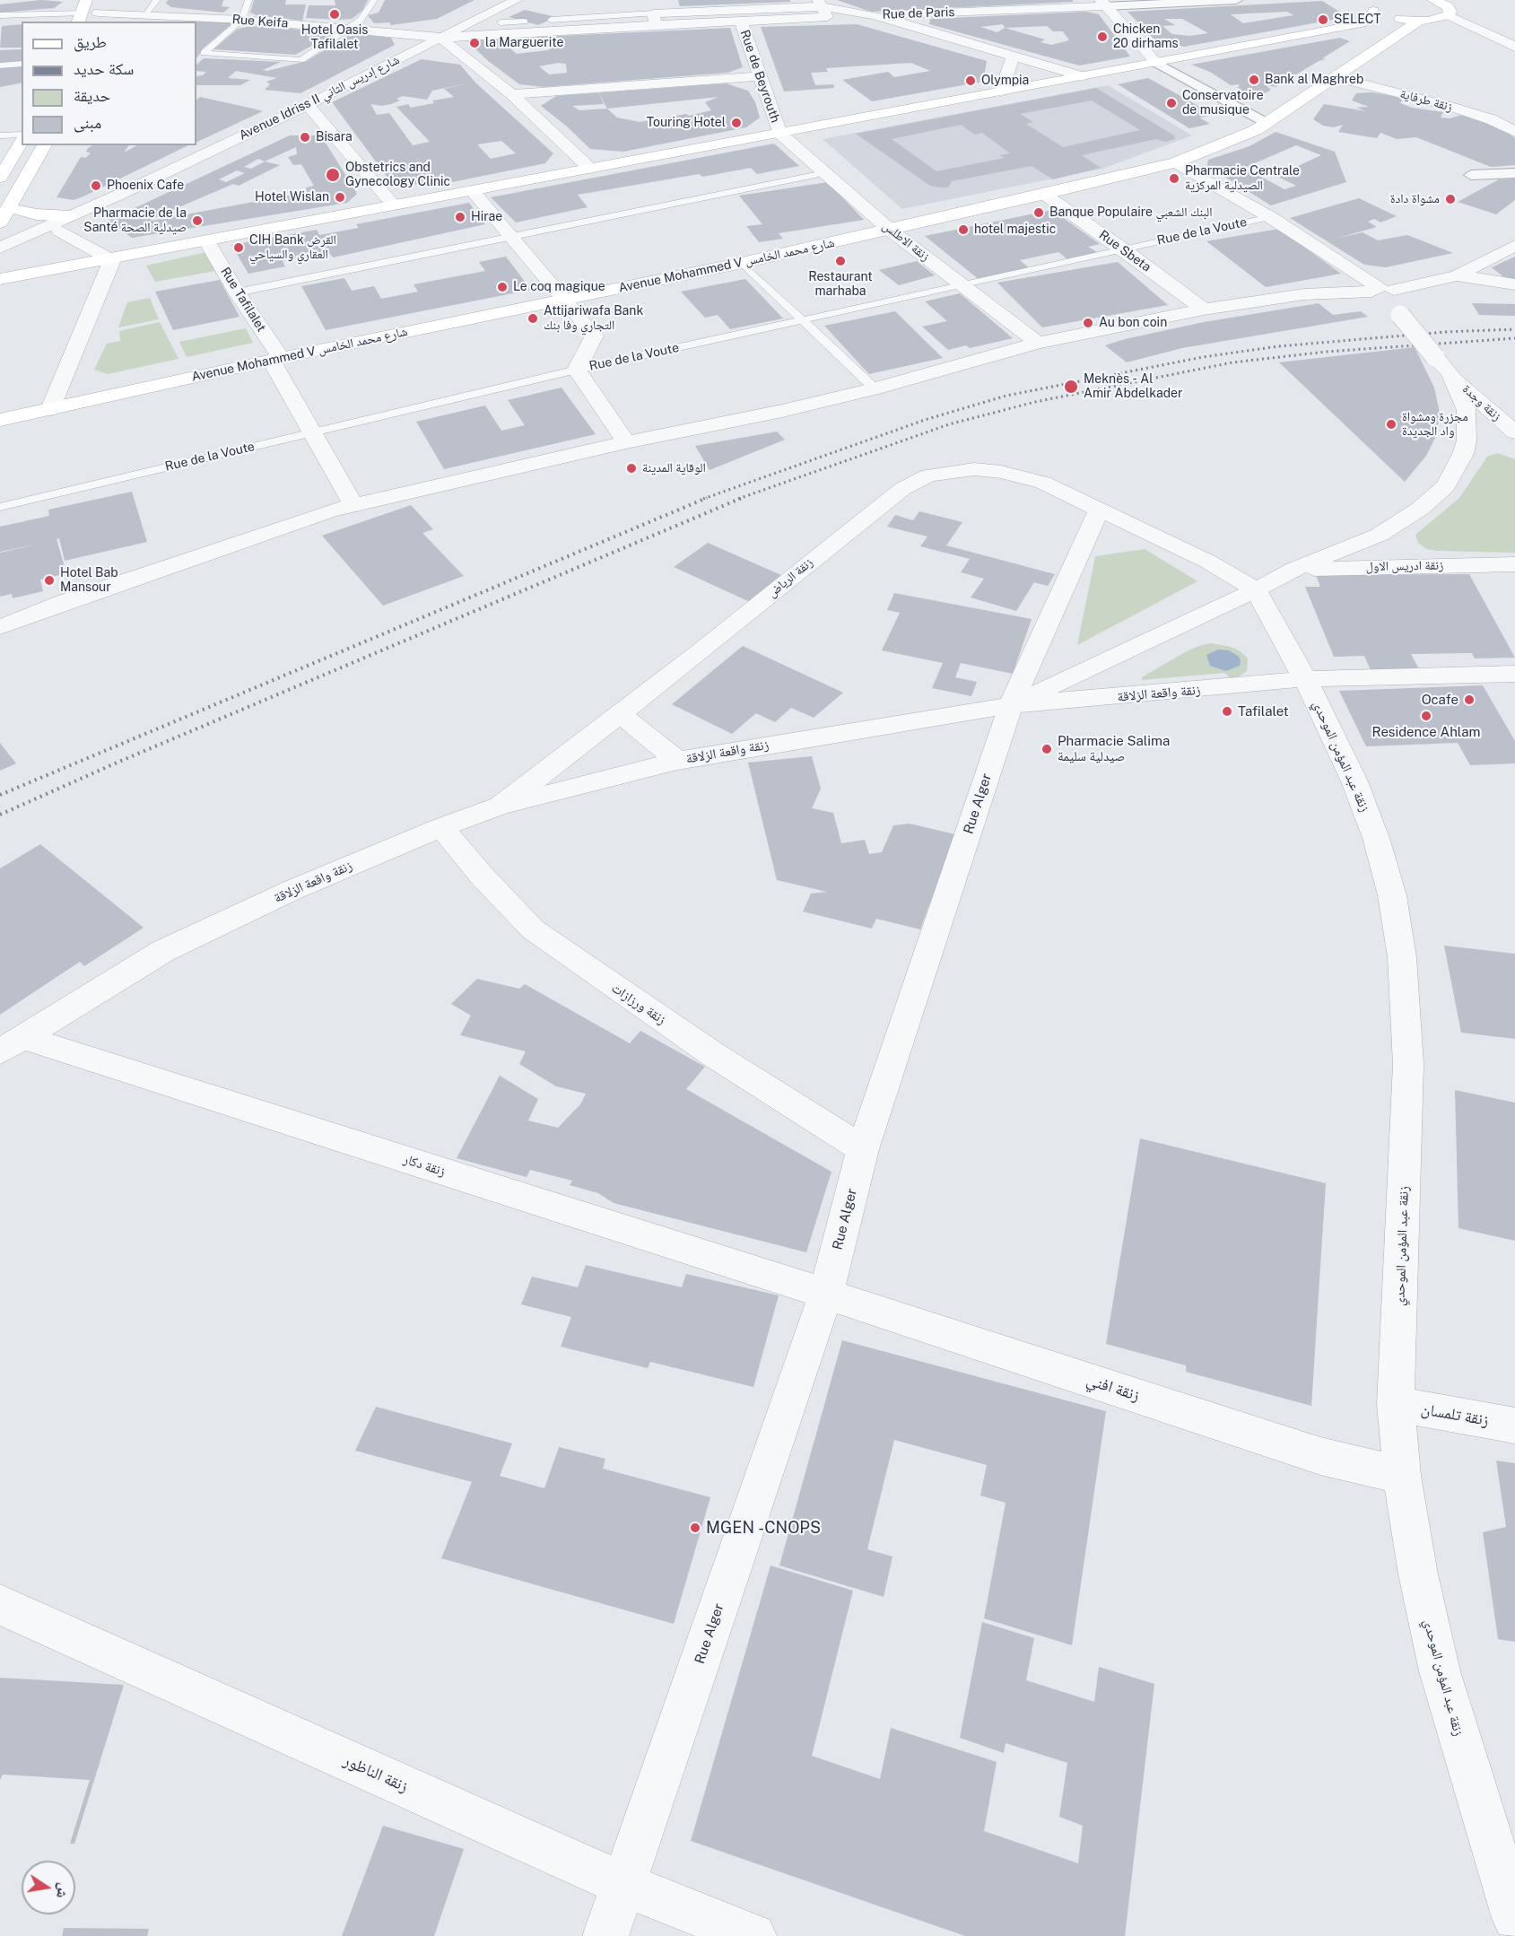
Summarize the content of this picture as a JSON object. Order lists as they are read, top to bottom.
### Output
{
  "streets": {
    "main road": ["Avenue Mohammed V شارع محمد الخامس"],
    "street": [
      "Rue de Paris",
      "Rue Keifa",
      "Rue de Beyrouth",
      "Avenue Idriss II شارع إدريس الثاني",
      "زنقة طرفاية",
      "زنقة الاطلس",
      "Rue Sbeta",
      "Rue Tafilalet",
      "زنقة وجدة",
      "زنقة ادريس الاول",
      "زنقة الرياض",
      "زنقة واقعة الزلاقة",
      "زنقة عبد المؤمن الموحدي",
      "Rue Alger",
      "زنقة ورزازات",
      "زنقة دكار",
      "زنقة افني",
      "زنقة تلمسان",
      "زنقة الناظور"
    ],
    "lane": ["Rue de la Voute"]
  },
  "crossings": [
    ["Rue Keifa", "Avenue Idriss II شارع إدريس الثاني"],
    ["Rue de Beyrouth", "زنقة الاطلس"],
    ["زنقة طرفاية", "Avenue Mohammed V شارع محمد الخامس"],
    ["Rue de la Voute", "زنقة الاطلس"],
    ["Rue de la Voute", "Rue Sbeta"],
    ["Rue de la Voute", "Rue Tafilalet"],
    ["زنقة الاطلس", "Avenue Mohammed V شارع محمد الخامس"],
    ["Rue Sbeta", "Avenue Mohammed V شارع محمد الخامس"],
    ["Avenue Mohammed V شارع محمد الخامس", "Rue Tafilalet"],
    ["زنقة الرياض", "زنقة واقعة الزلاقة"],
    ["زنقة الرياض", "زنقة عبد المؤمن الموحدي"],
    ["زنقة الرياض", "Rue Alger"],
    ["زنقة واقعة الزلاقة", "زنقة عبد المؤمن الموحدي"],
    ["زنقة واقعة الزلاقة", "Rue Alger"],
    ["زنقة واقعة الزلاقة", "زنقة ورزازات"],
    ["زنقة واقعة الزلاقة", "زنقة دكار"],
    ["زنقة عبد المؤمن الموحدي", "زنقة افني"],
    ["زنقة عبد المؤمن الموحدي", "زنقة تلمسان"],
    ["Rue Alger", "زنقة ورزازات"],
    ["Rue Alger", "زنقة دكار"],
    ["Rue Alger", "زنقة افني"],
    ["Rue Alger", "زنقة الناظور"],
    ["زنقة دكار", "زنقة افني"]
  ],
  "places": [
    "Hotel Oasis Tafilalet",
    "SELECT",
    "Chicken 20 dirhams",
    "la Marguerite",
    "Bank al Maghreb",
    "Olympia",
    "Conservatoire de musique",
    "Touring Hotel",
    "Bisara",
    "Obstetrics and Gynecology Clinic",
    "Pharmacie Centrale الصيدلية المركزية",
    "Phoenix Cafe",
    "Hotel Wislan",
    "مشواة دادة",
    "Banque Populaire البنك الشعبي",
    "Hirae",
    "Pharmacie de la Santé صيدلية الصحة",
    "hotel majestic",
    "CIH Bank القرض العقاري والسياحي",
    "Restaurant marhaba",
    "Le coq magique",
    "Attijariwafa Bank التجاري وفا بنك",
    "Au bon coin",
    "Meknès - Al Amir Abdelkader",
    "مجزرة ومشواة واد الجديدة",
    "الوقاية المدينة",
    "Hotel Bab Mansour",
    "Ocafe",
    "Tafilalet",
    "Residence Ahlam",
    "Pharmacie Salima صيدلية سليمة",
    "MGEN -CNOPS"
  ],
  "legend": [
    "طريق",
    "سكة حديد",
    "حديقة",
    "مبنى"
  ],
  "north": "right"
}
